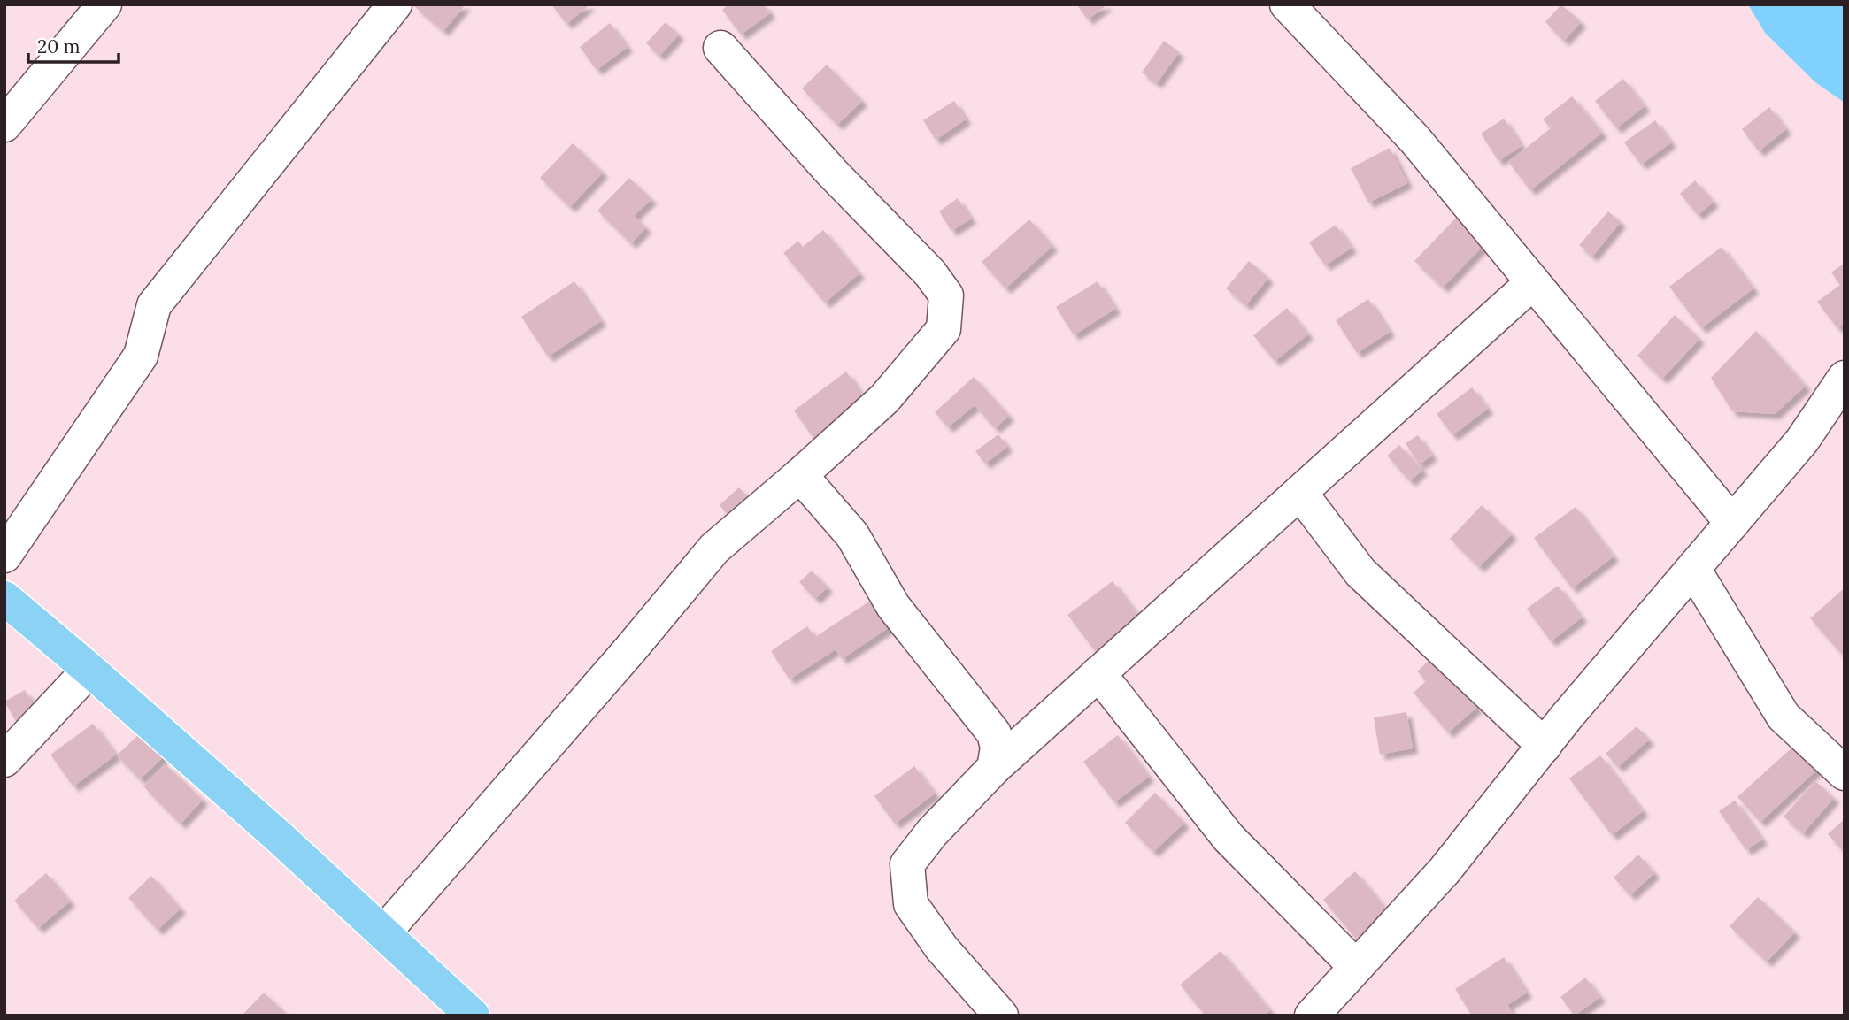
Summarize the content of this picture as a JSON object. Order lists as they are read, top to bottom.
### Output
{
  "scale_bar": "20 m"
}
